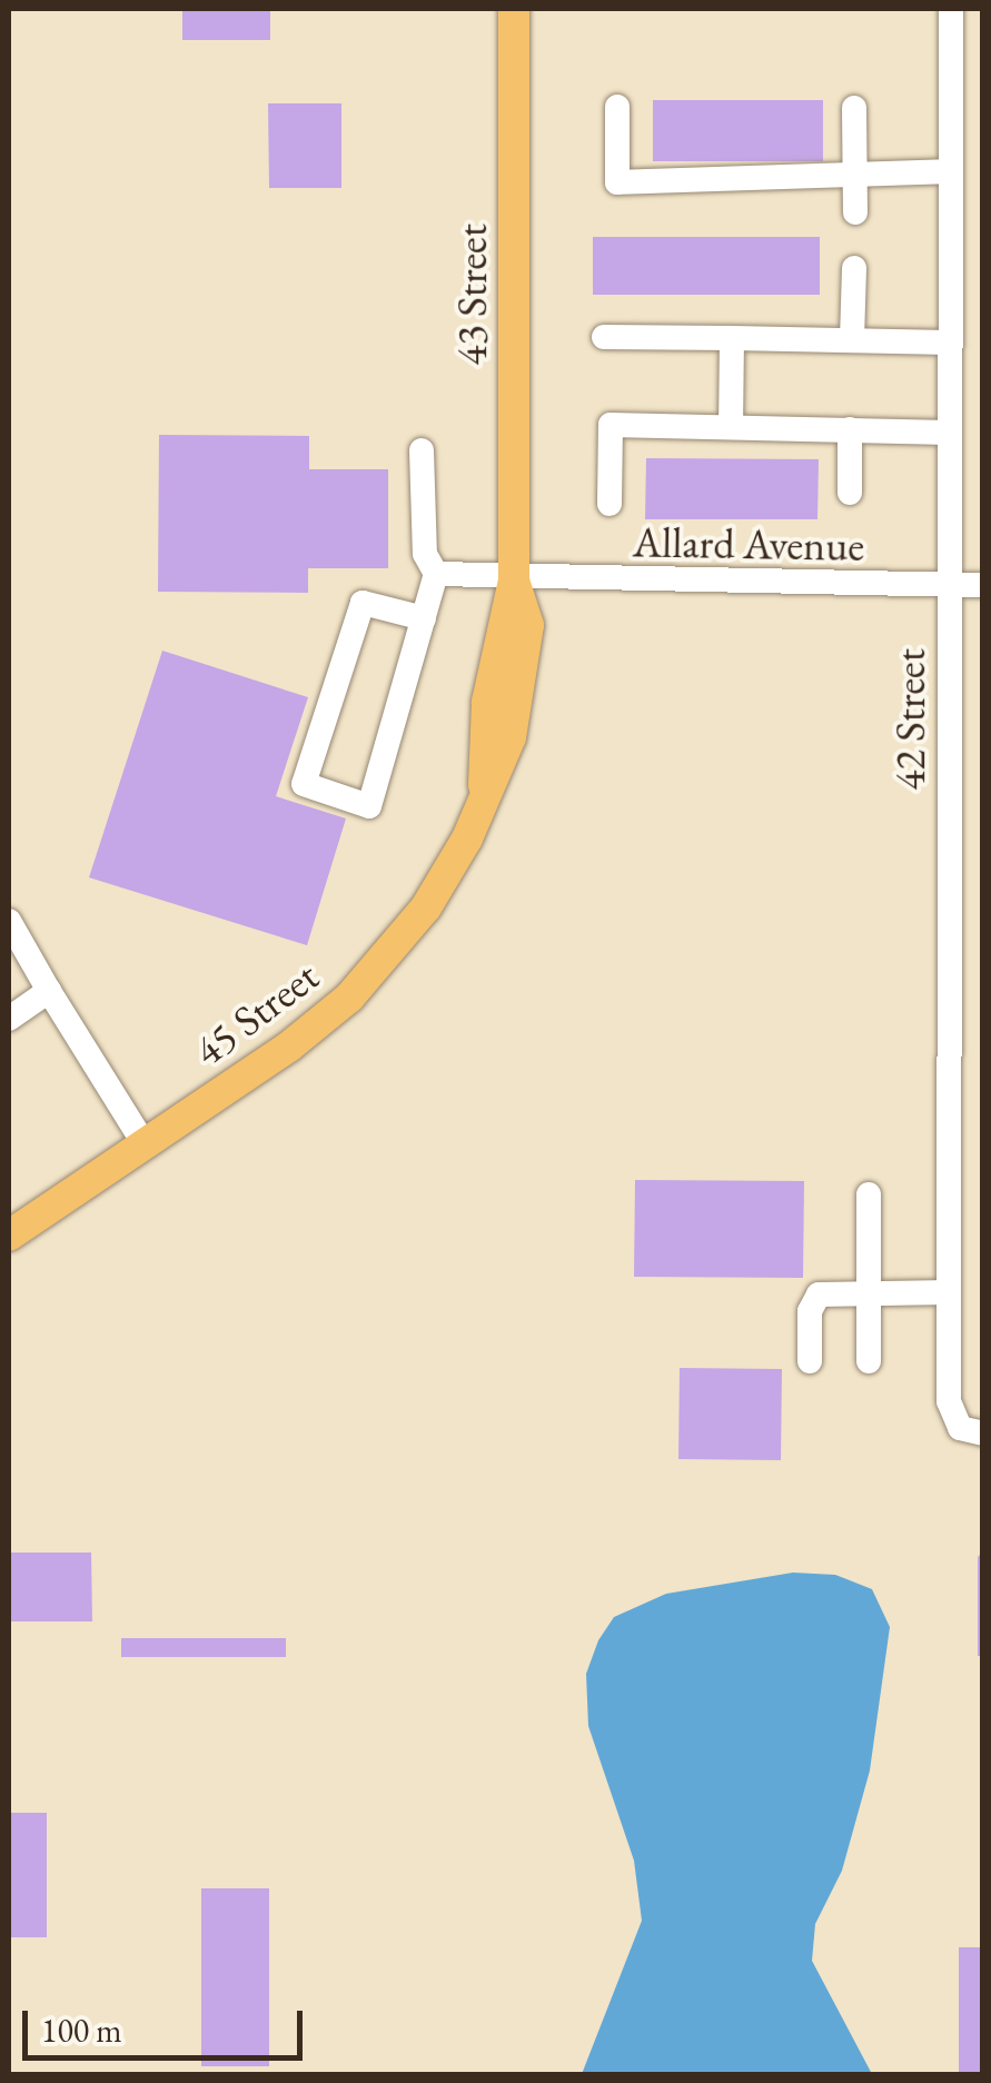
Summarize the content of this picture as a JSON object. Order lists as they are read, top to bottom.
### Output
{
  "streets": {
    "main road": ["43 Street", "45 Street"],
    "street": ["Allard Avenue", "42 Street"]
  },
  "crossings": [
    ["43 Street", "Allard Avenue"],
    ["43 Street", "45 Street"],
    ["Allard Avenue", "42 Street"],
    ["Allard Avenue", "45 Street"]
  ],
  "scale_bar": "100 m"
}
